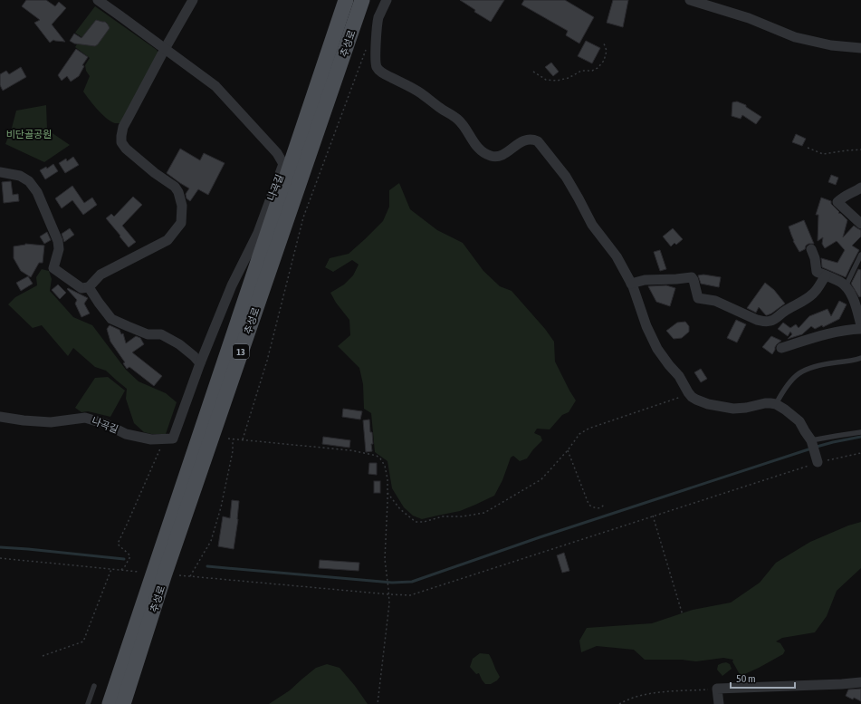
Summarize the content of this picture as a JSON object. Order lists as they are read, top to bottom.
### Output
{
  "streets": {
    "main road": ["추성로", "13"],
    "street": ["나곡길"]
  },
  "parks": ["비단골공원"],
  "scale_bar": "50 m"
}
